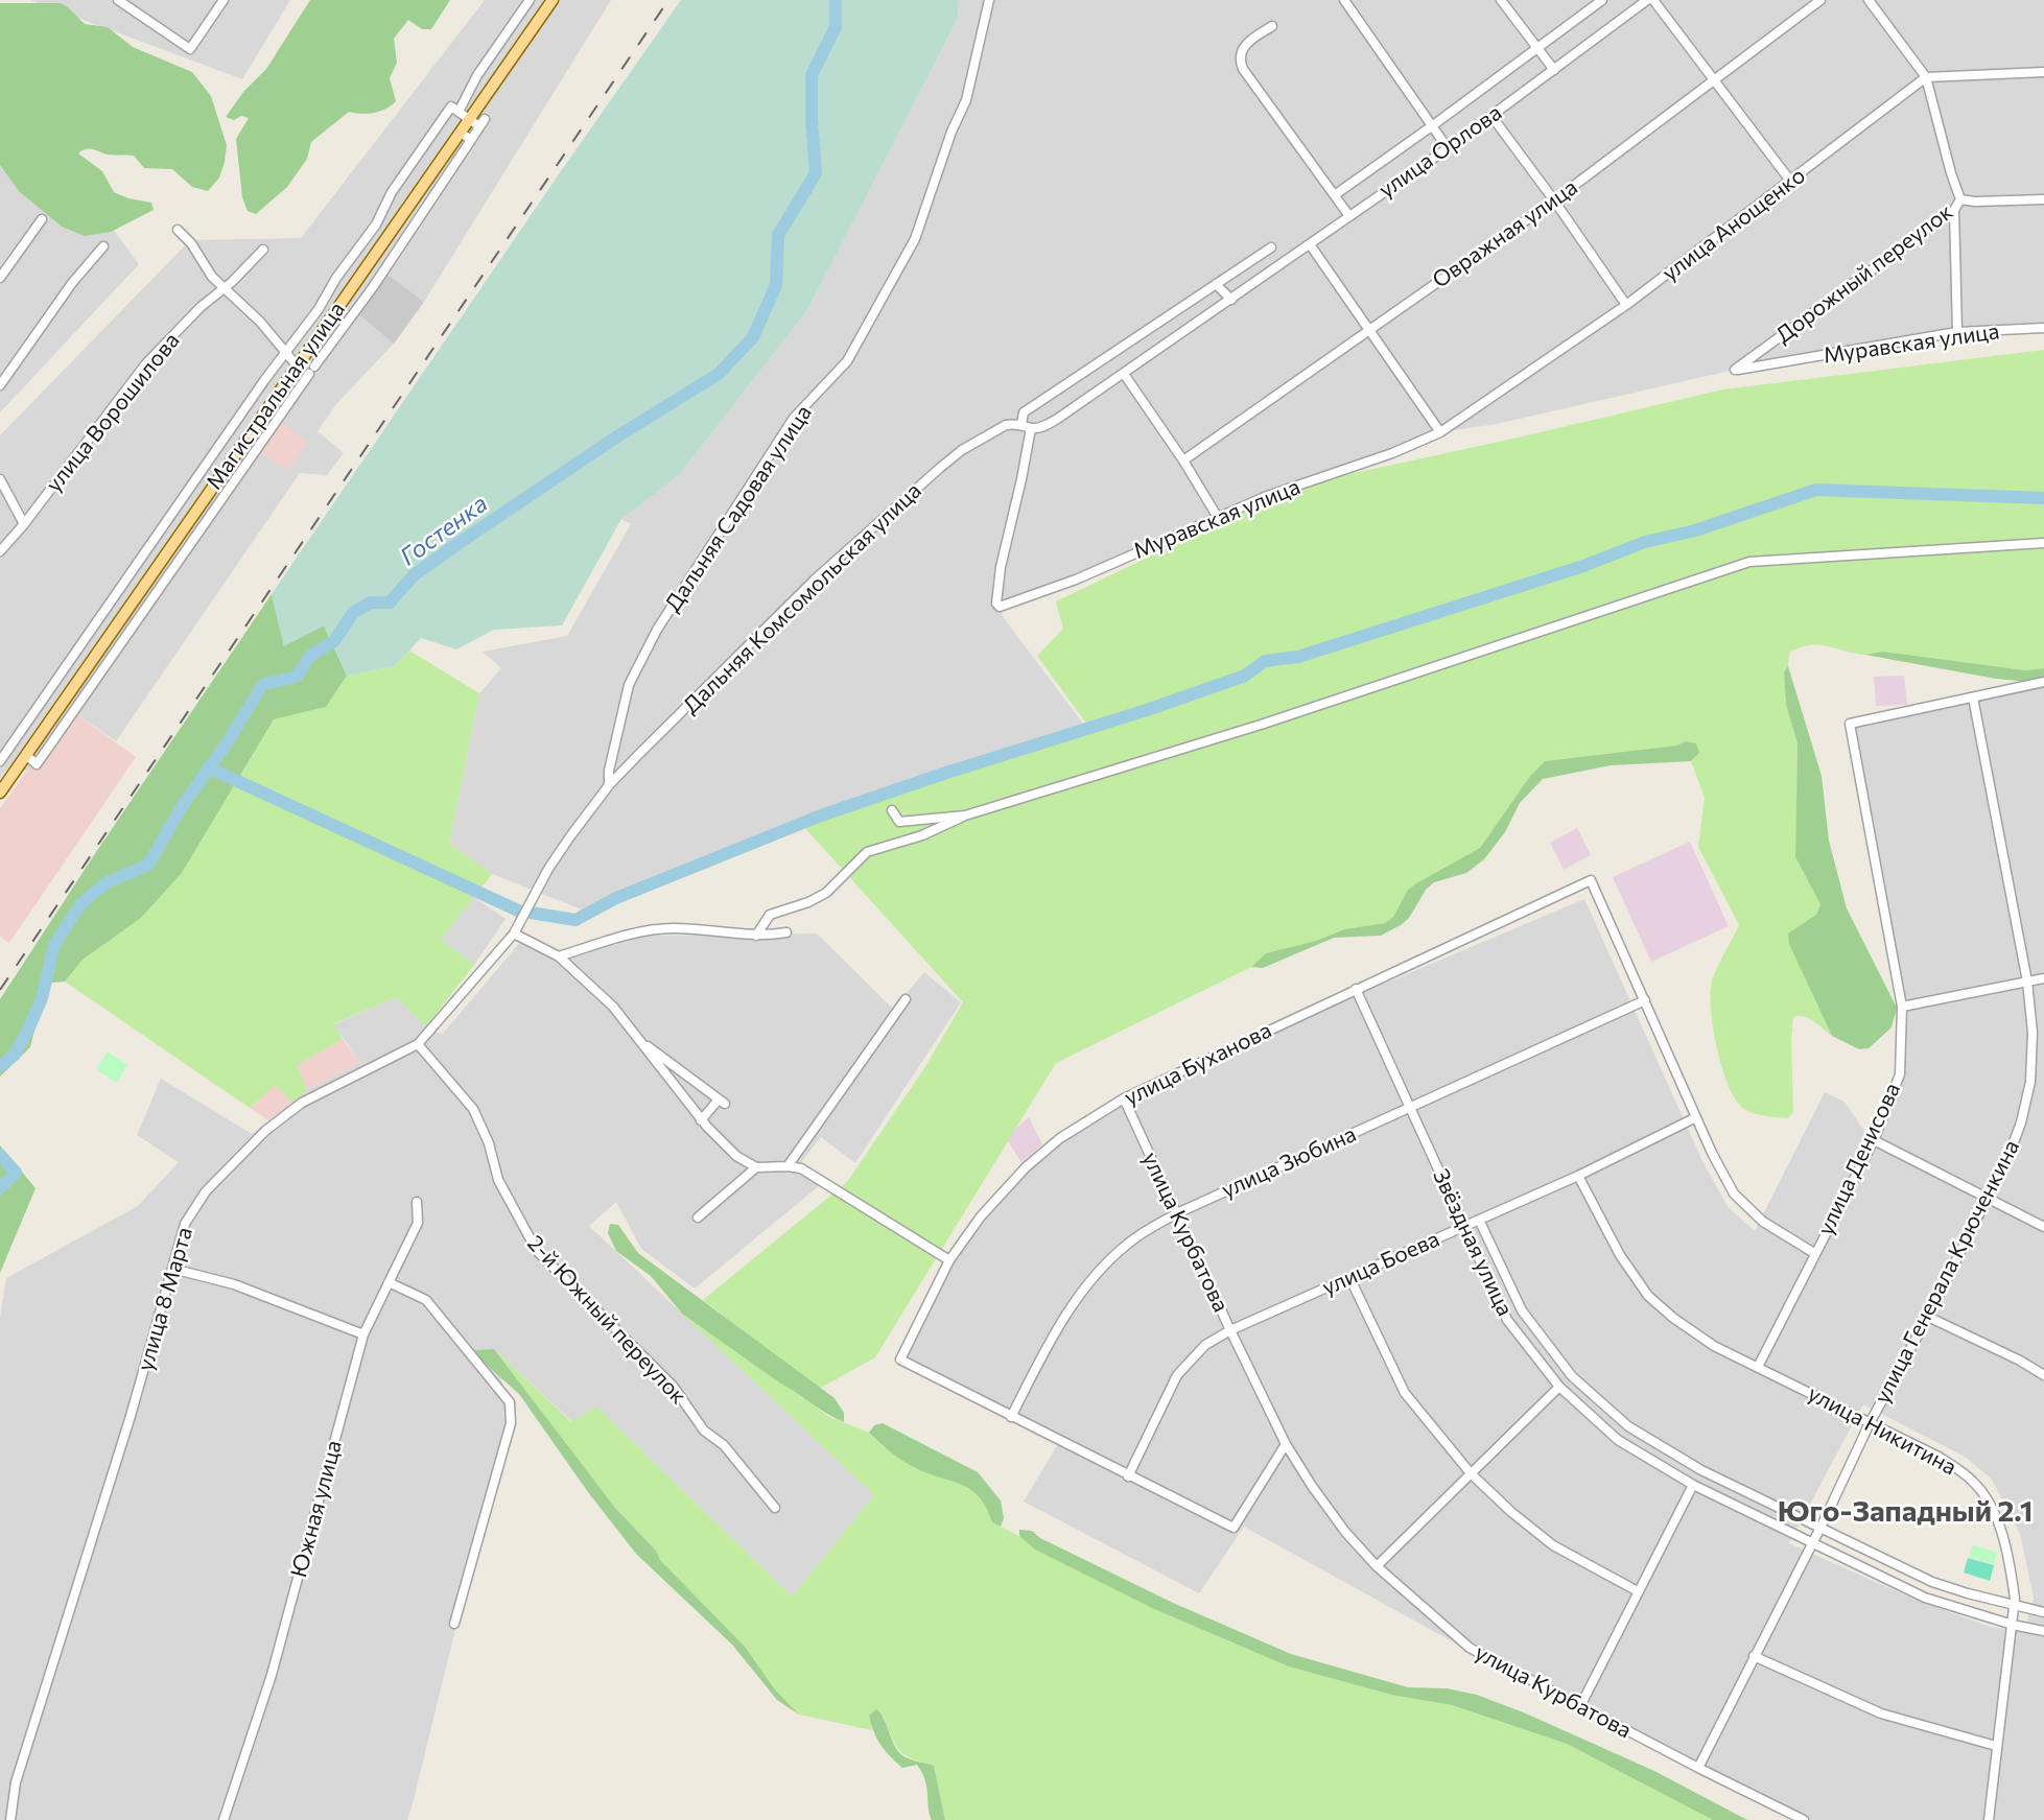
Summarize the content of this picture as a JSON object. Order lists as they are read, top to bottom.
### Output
{
  "streets": {
    "main road": ["Магистральная улица"],
    "street": [
      "улица Орлова",
      "улица Анощенко",
      "Овражная улица",
      "Дорожный переулок",
      "Муравская улица",
      "улица Ворошилова",
      "Дальняя Садовая улица",
      "Дальняя Комсомольская улица",
      "улица Буханова",
      "улица Денисова",
      "улица Зюбина",
      "улица Курбатова",
      "Звёздная улица",
      "улица Боева",
      "улица Генерала Крюченкина",
      "улица 8 Марта",
      "2-й Южный переулок",
      "улица Никитина",
      "Южная улица"
    ]
  },
  "crossings": [
    ["улица Орлова", "Муравская улица"],
    ["улица Орлова", "Дальняя Комсомольская улица"],
    ["улица Анощенко", "Муравская улица"],
    ["Дорожный переулок", "Муравская улица"],
    ["Дальняя Садовая улица", "Дальняя Комсомольская улица"],
    ["Дальняя Садовая улица", "улица 8 Марта"],
    ["улица Буханова", "улица Зюбина"],
    ["улица Буханова", "улица Курбатова"],
    ["улица Буханова", "Звёздная улица"],
    ["улица Денисова", "улица Генерала Крюченкина"],
    ["улица Денисова", "улица Никитина"],
    ["улица Зюбина", "улица Курбатова"],
    ["улица Зюбина", "Звёздная улица"],
    ["улица Курбатова", "улица Боева"],
    ["улица Курбатова", "улица Генерала Крюченкина"],
    ["Звёздная улица", "улица Боева"],
    ["Звёздная улица", "улица Генерала Крюченкина"],
    ["Звёздная улица", "улица Никитина"],
    ["улица Боева", "улица Никитина"],
    ["улица Генерала Крюченкина", "улица Никитина"],
    ["улица 8 Марта", "2-й Южный переулок"]
  ],
  "districts": ["Юго-Западный 2.1"],
  "water": ["Гостенка"]
}
